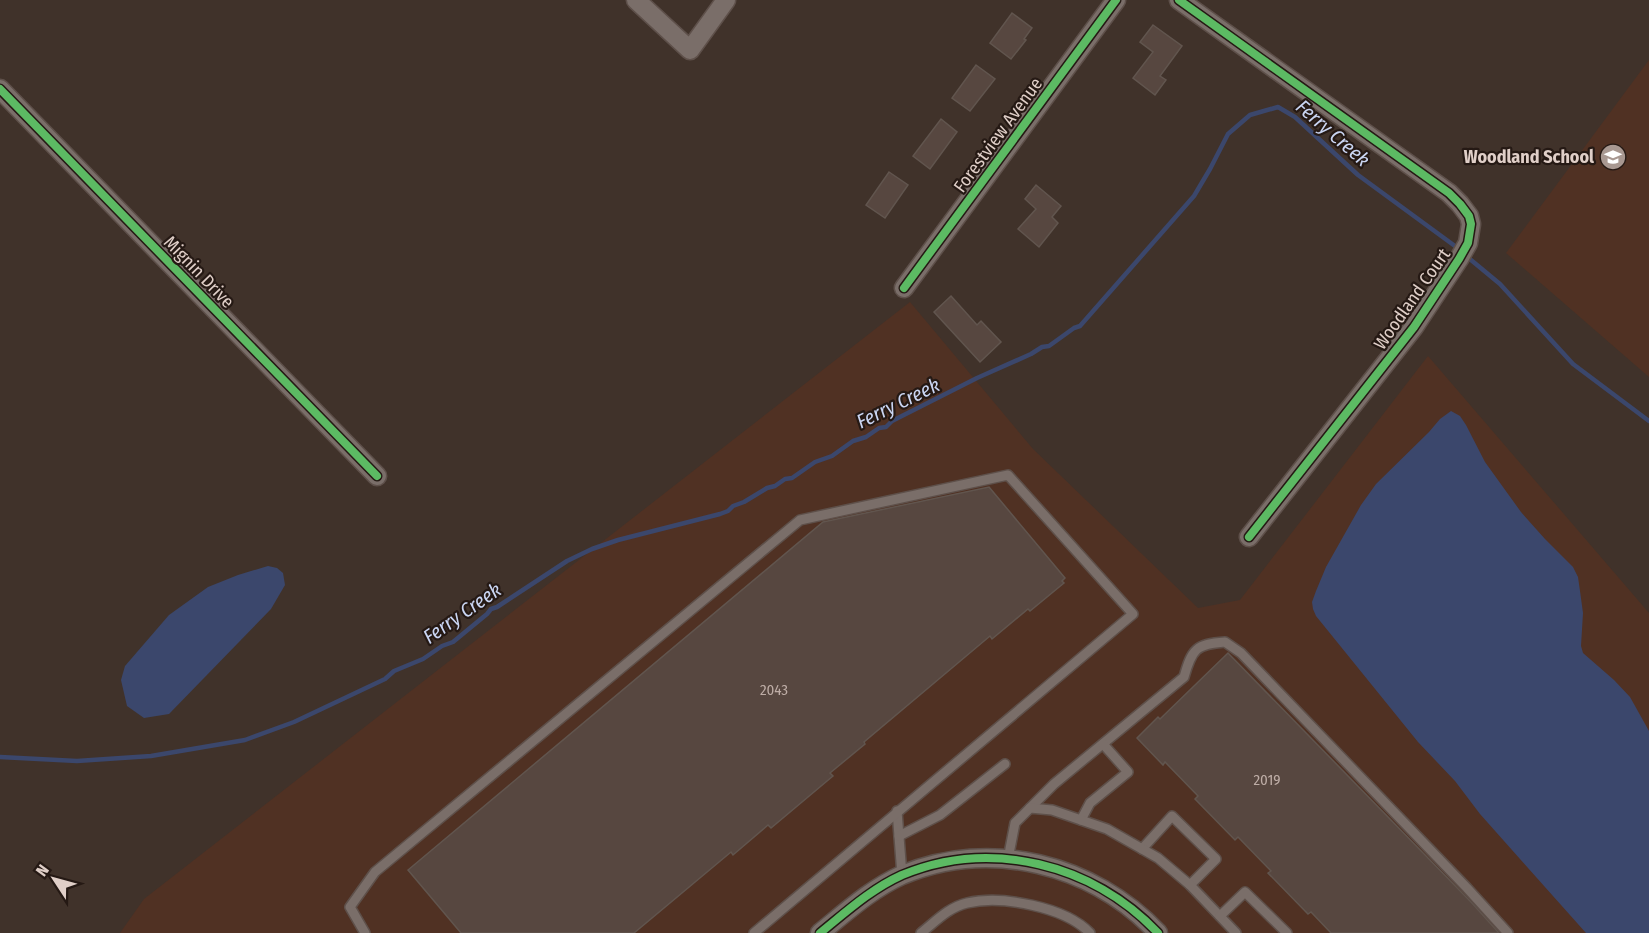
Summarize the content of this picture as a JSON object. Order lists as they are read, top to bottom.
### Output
{
  "streets": {
    "street": ["Forestview Avenue", "Mignin Drive", "Woodland Court"]
  },
  "water": ["Ferry Creek"],
  "places": {
    "school or university": ["Woodland School"]
  },
  "house_numbers": ["2043", "2019"],
  "north": "top left"
}
